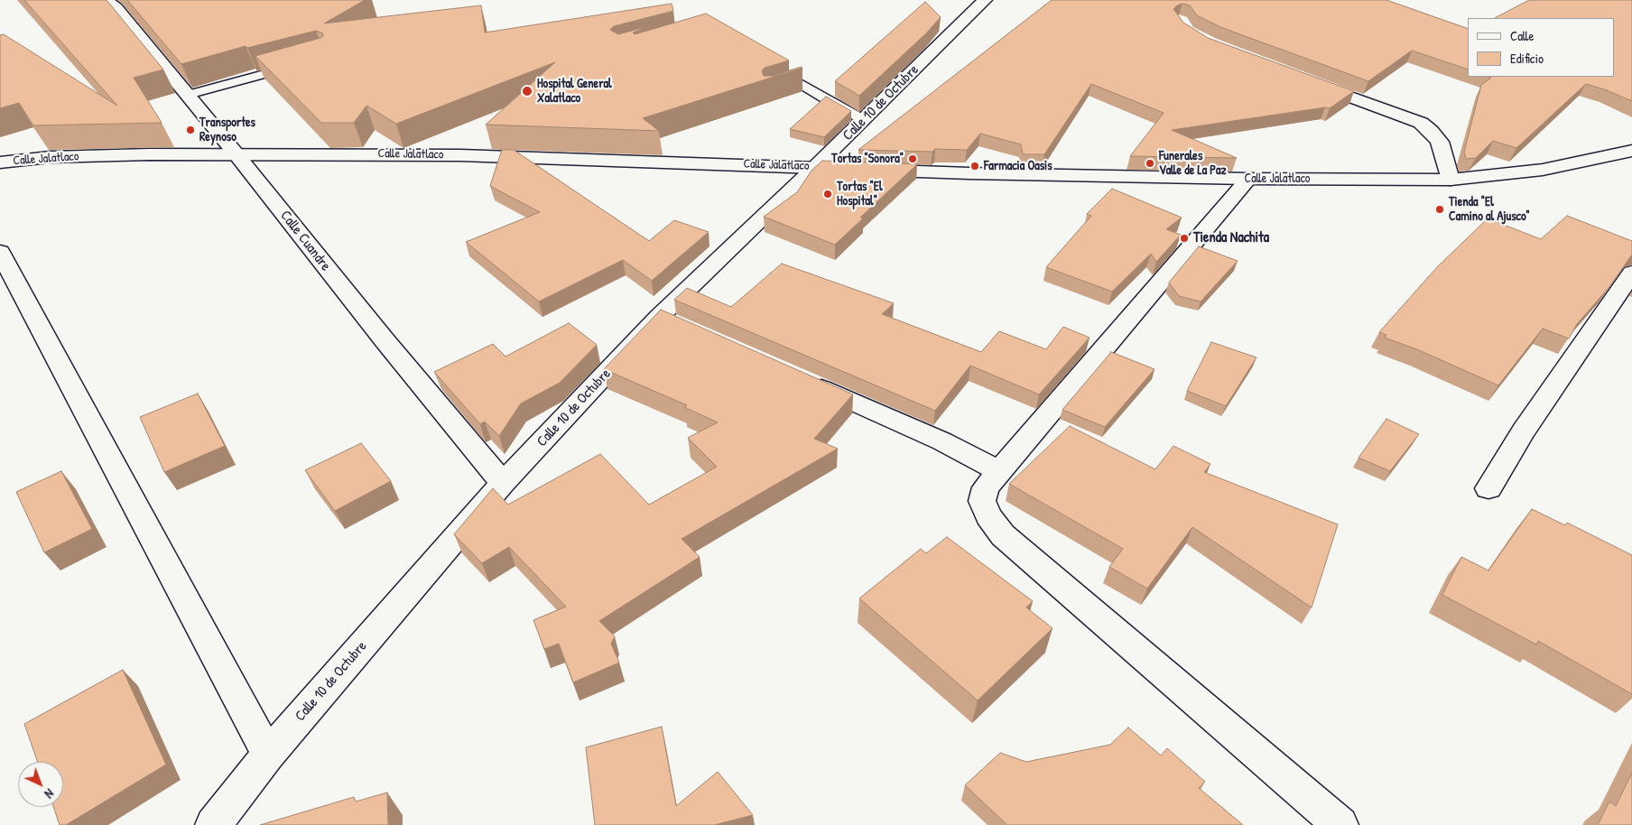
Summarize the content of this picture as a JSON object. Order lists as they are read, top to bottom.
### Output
{
  "streets": {
    "street": ["Calle 10 de Octubre", "Calle Jalatlaco", "Calle Cuandre"]
  },
  "crossings": [
    ["Calle 10 de Octubre", "Calle Jalatlaco"],
    ["Calle 10 de Octubre", "Calle Cuandre"],
    ["Calle Jalatlaco", "Calle Cuandre"]
  ],
  "places": [
    "Hospital General Xalatlaco",
    "Transportes Reynoso",
    "Tortas \"Sonora\"",
    "Funerales Valle de La Paz",
    "Farmacia Oasis",
    "Tortas \"El Hospital\"",
    "Tienda \"El Camino al Ajusco\"",
    "Tienda Nachita"
  ],
  "legend": ["Calle", "Edificio"],
  "north": "bottom right"
}
